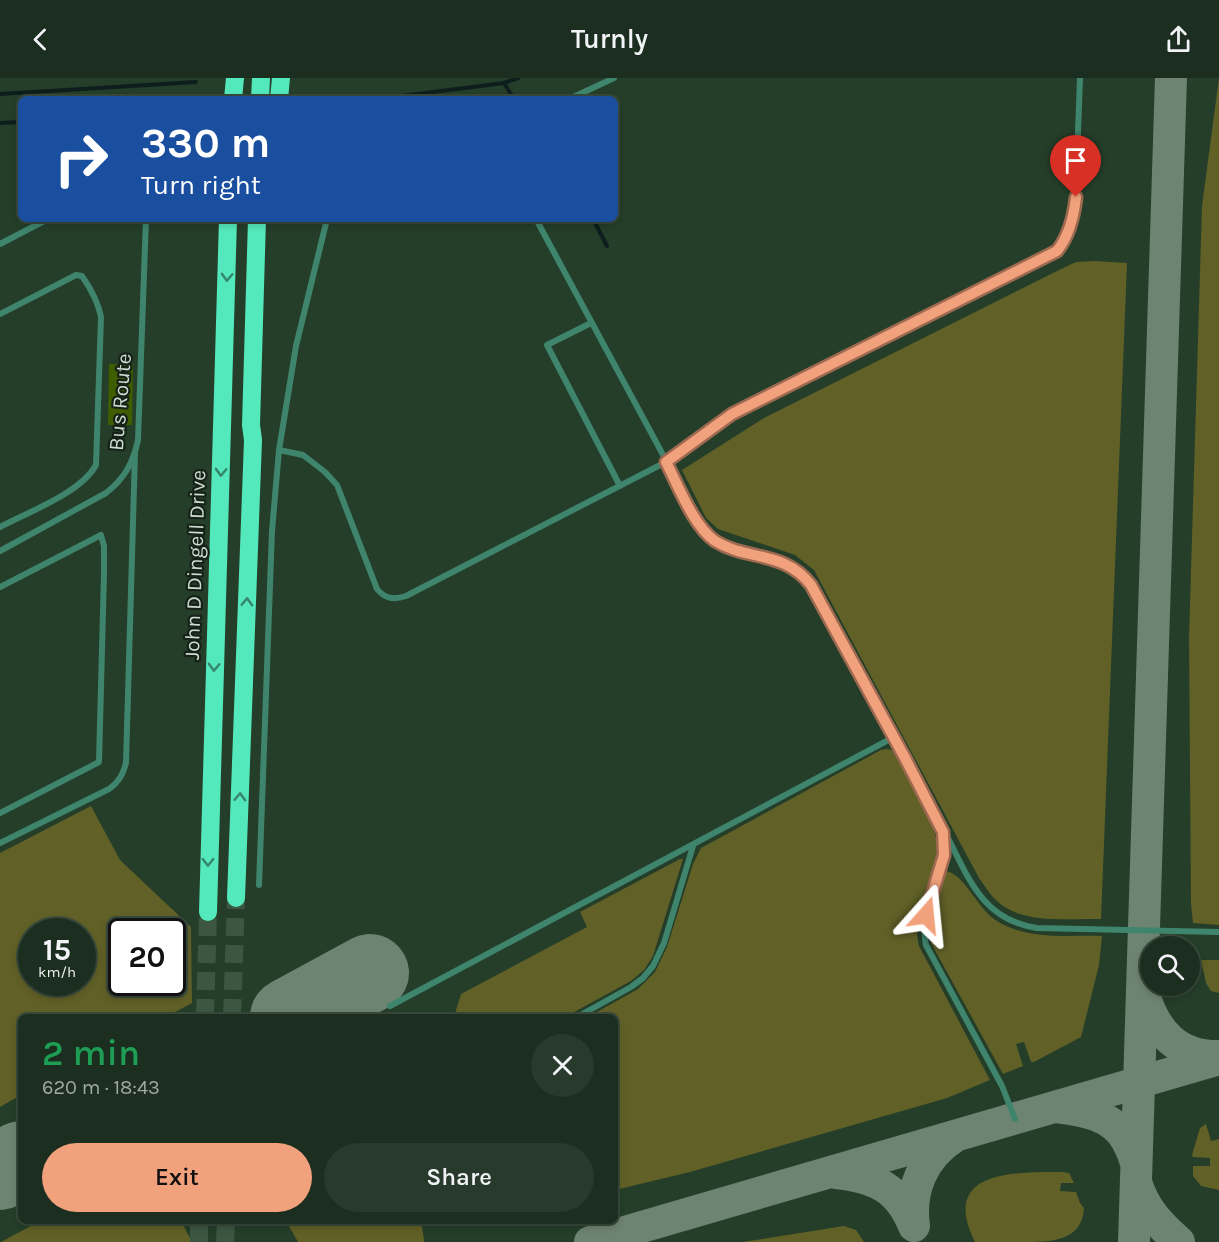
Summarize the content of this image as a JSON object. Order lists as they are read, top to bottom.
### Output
{
  "streets": {
    "highway": ["John D Dingell Drive"],
    "lane": ["Bus Route"]
  },
  "page": {
    "header": "Turnly",
    "turn": ["330 m", "Turn right"],
    "speed": "15 km/h",
    "limit": "20",
    "heading": ["2 min", "620 m · 18:43"],
    "buttons": ["Exit", "Share"]
  }
}
